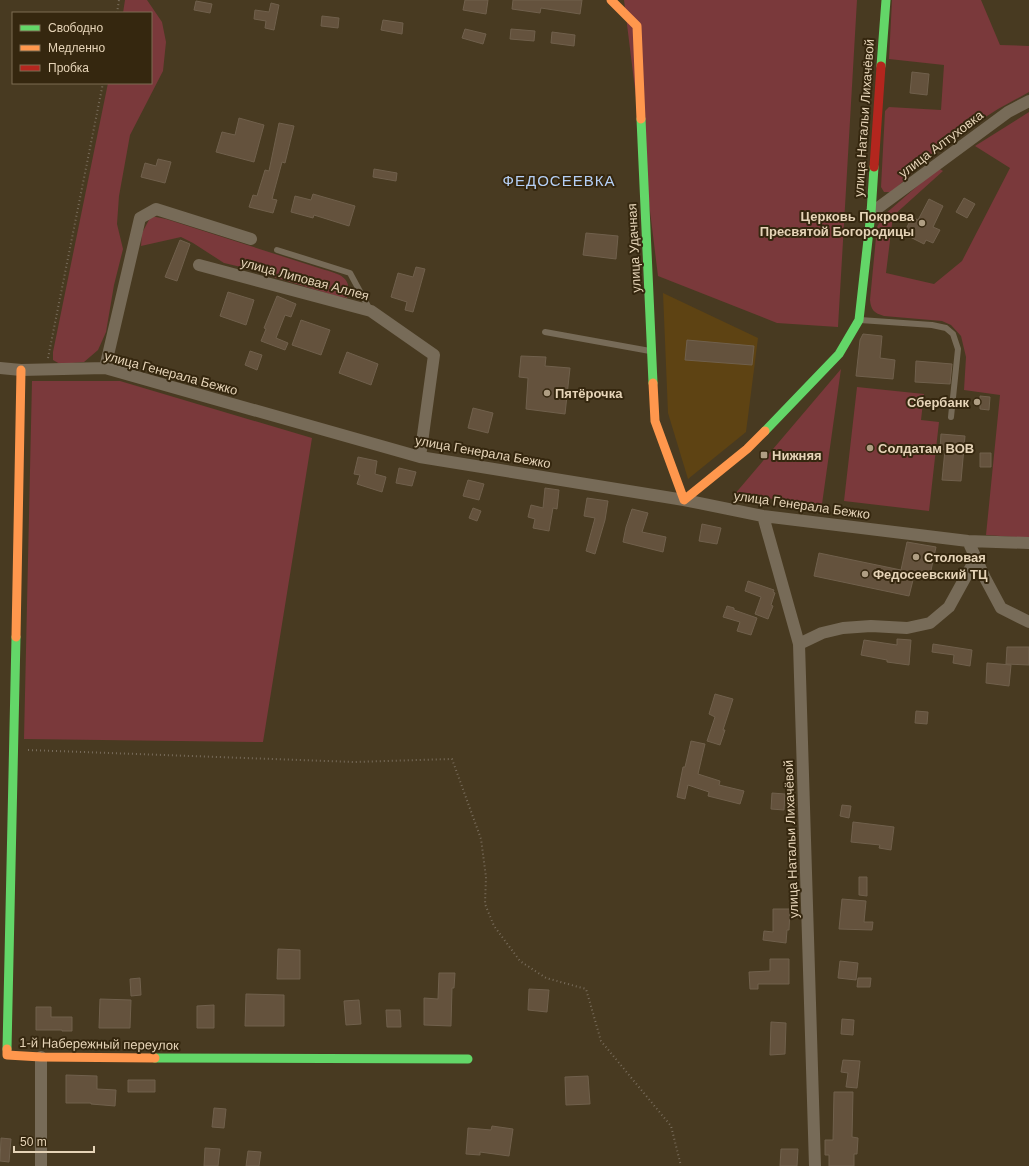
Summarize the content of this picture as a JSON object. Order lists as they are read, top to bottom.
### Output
{
  "streets": {
    "street": [
      "улица Натальи Лихачёвой",
      "улица Алтуховка",
      "улица Удачная",
      "улица Липовая Аллея",
      "улица Генерала Бежко",
      "1-й Набережный переулок"
    ]
  },
  "crossings": [
    ["улица Натальи Лихачёвой", "улица Алтуховка"],
    ["улица Натальи Лихачёвой", "улица Удачная"],
    ["улица Натальи Лихачёвой", "улица Генерала Бежко"],
    ["улица Удачная", "улица Генерала Бежко"],
    ["улица Липовая Аллея", "улица Генерала Бежко"],
    ["улица Генерала Бежко", "1-й Набережный переулок"]
  ],
  "districts": ["ФЕДОСЕЕВКА"],
  "places": {
    "other": [
      "Церковь Покрова Пресвятой Богородицы",
      "Пятёрочка",
      "Сбербанк",
      "Солдатам ВОВ",
      "Столовая",
      "Федосеевский ТЦ"
    ],
    "transit": ["Нижняя"]
  },
  "legend": ["Свободно", "Медленно", "Пробка"],
  "scale_bar": "50 m"
}
